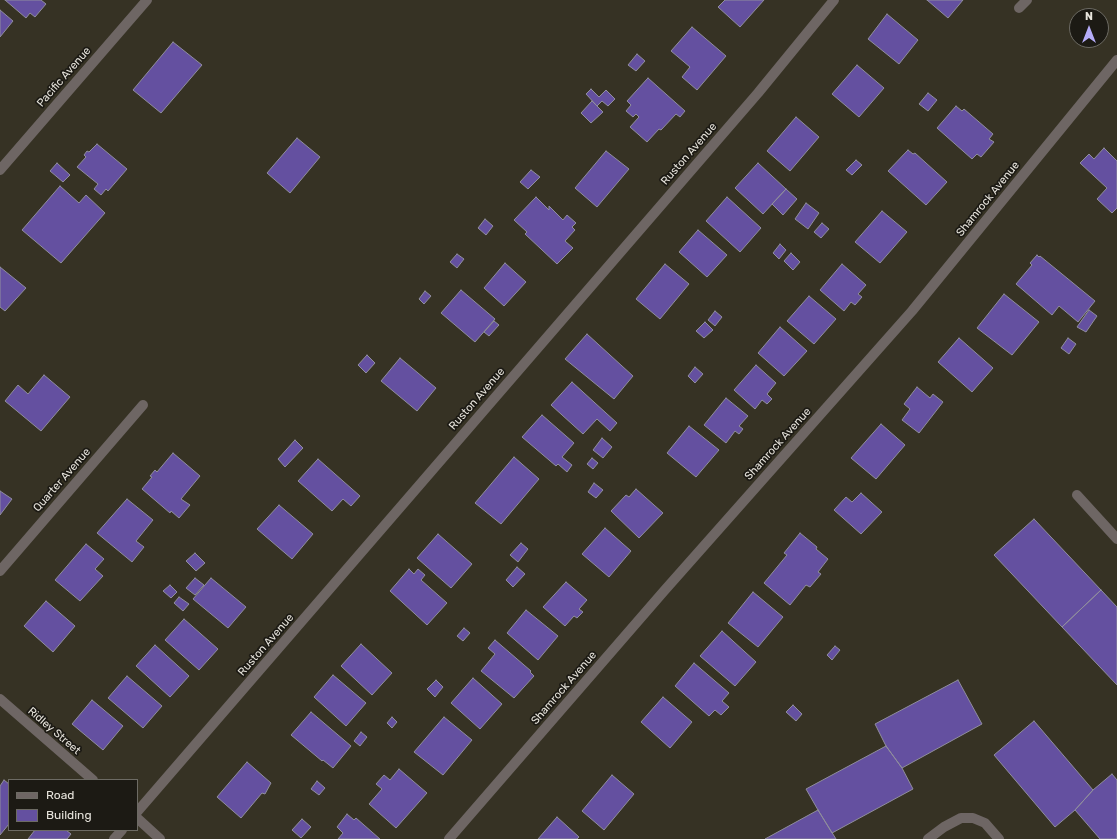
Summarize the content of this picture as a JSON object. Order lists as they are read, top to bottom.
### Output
{
  "streets": {
    "street": [
      "Pacific Avenue",
      "Ruston Avenue",
      "Shamrock Avenue",
      "Quarter Avenue",
      "Ridley Street"
    ]
  },
  "legend": ["Road", "Building"],
  "north": "top"
}
